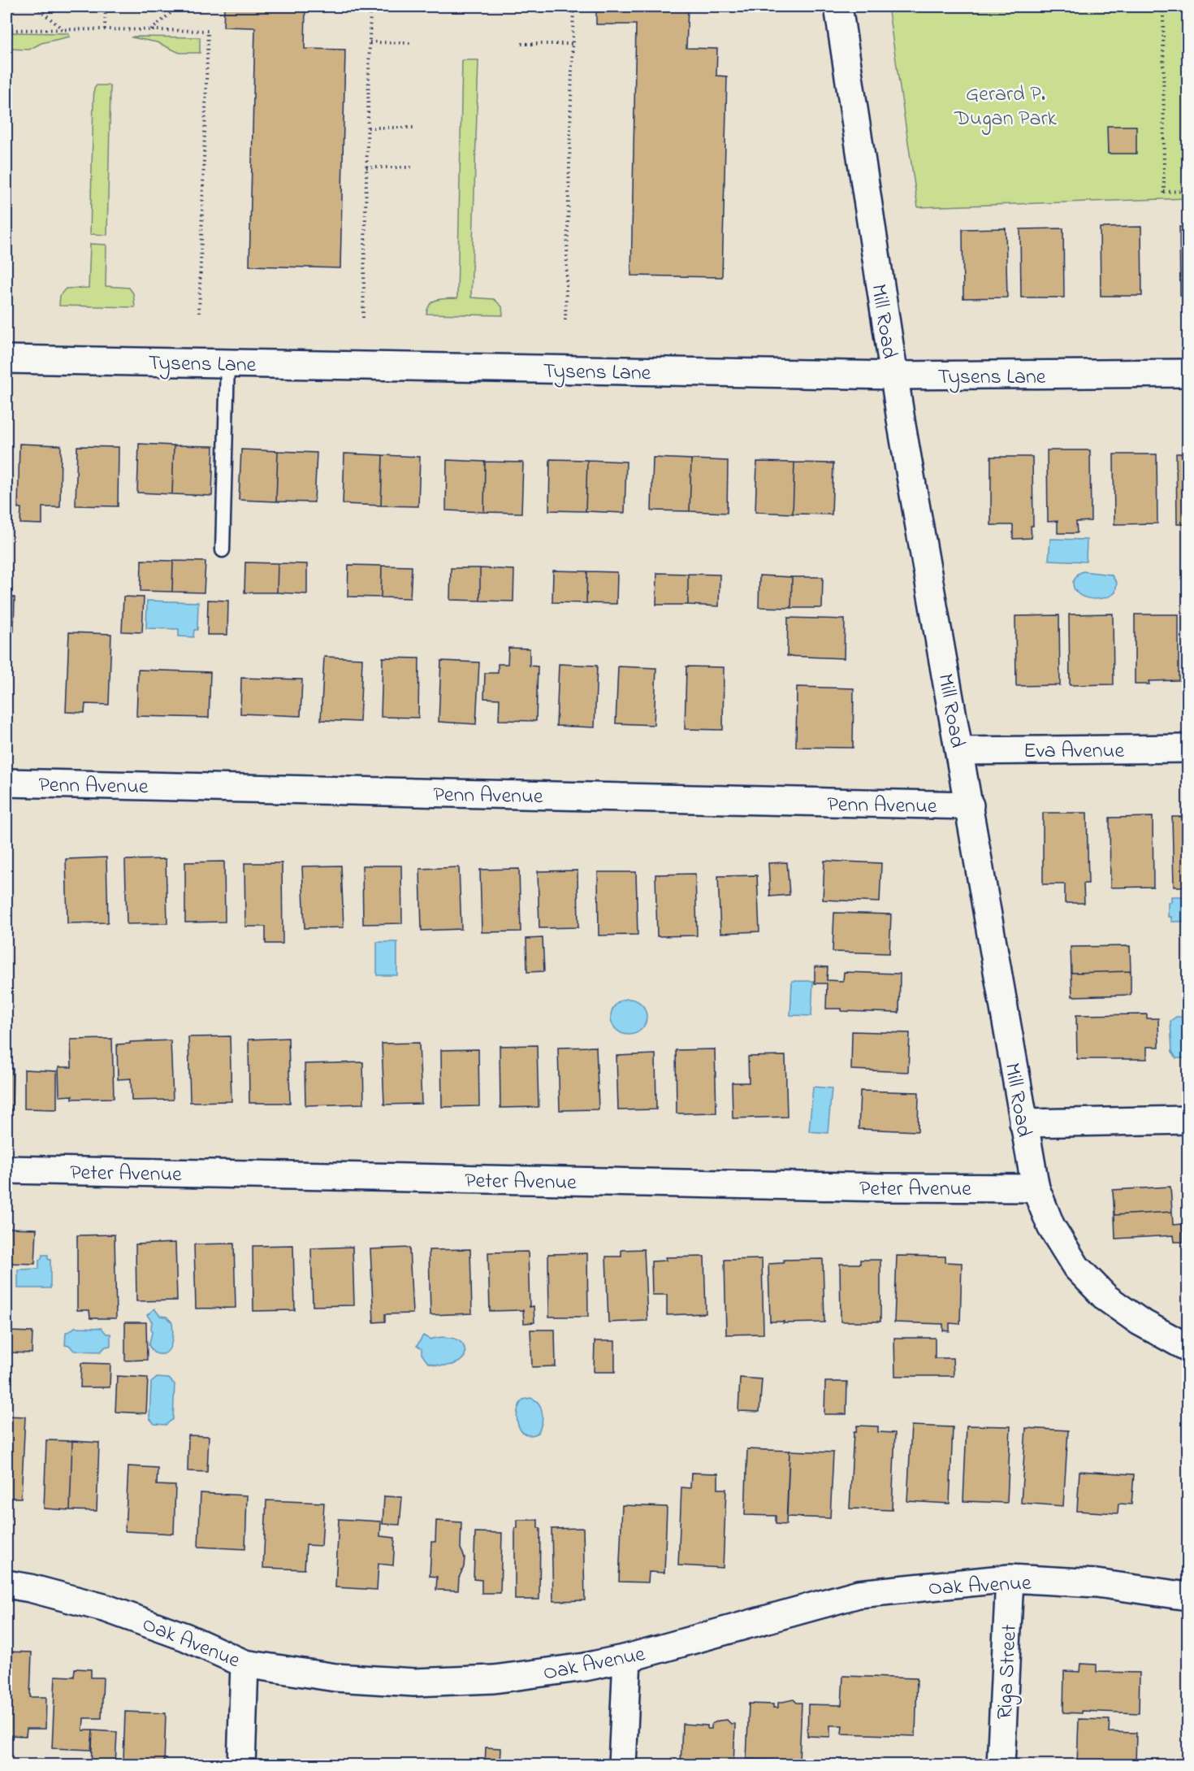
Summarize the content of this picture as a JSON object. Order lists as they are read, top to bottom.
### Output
{
  "streets": {
    "street": [
      "Mill Road",
      "Tysens Lane",
      "Eva Avenue",
      "Penn Avenue",
      "Peter Avenue",
      "Oak Avenue",
      "Riga Street"
    ]
  },
  "crossings": [
    ["Mill Road", "Tysens Lane"],
    ["Mill Road", "Eva Avenue"],
    ["Mill Road", "Penn Avenue"],
    ["Mill Road", "Peter Avenue"],
    ["Oak Avenue", "Riga Street"]
  ],
  "parks": ["Gerard P. Dugan Park"]
}
